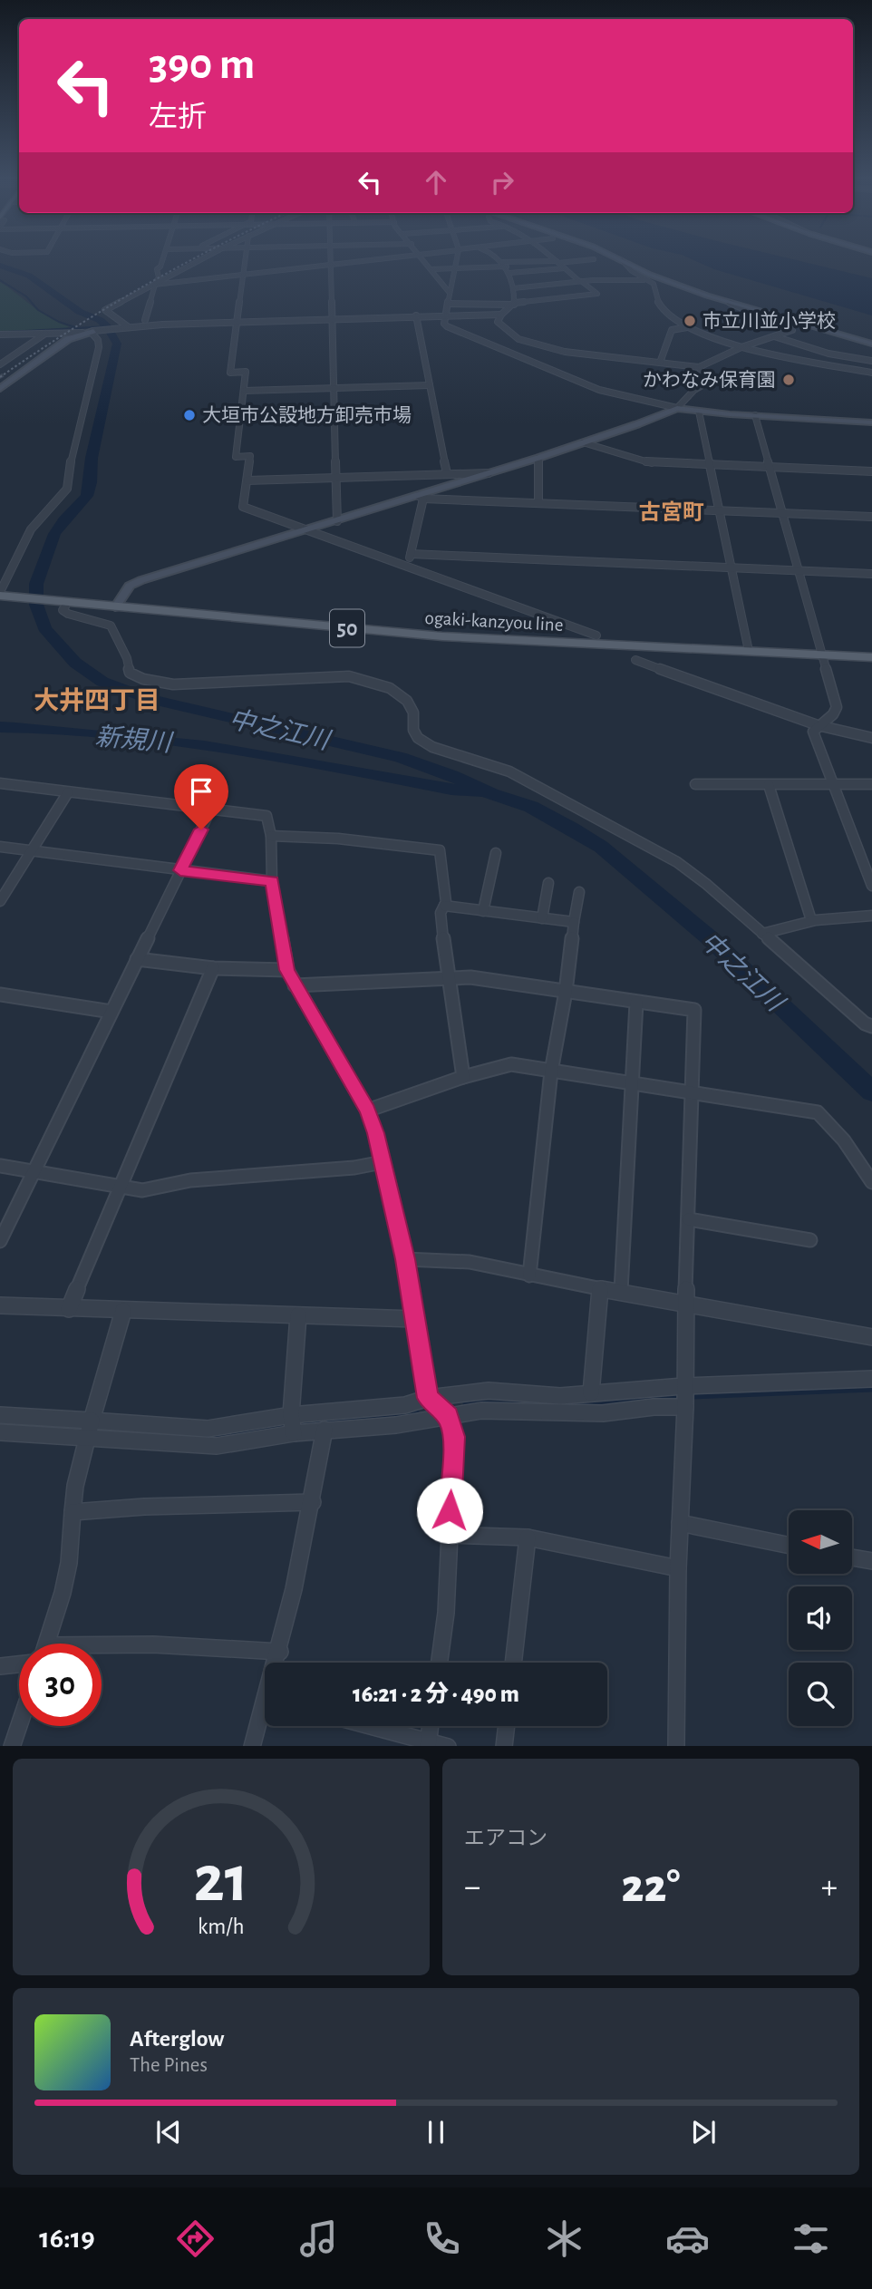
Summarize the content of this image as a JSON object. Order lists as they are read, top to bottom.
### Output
{
  "streets": {
    "main road": ["ogaki-kanzyou line", "50"]
  },
  "districts": ["古宮町", "大井四丁目"],
  "water": ["中之江川", "新規川"],
  "places": ["市立川並小学校", "かわなみ保育園", "大垣市公設地方卸売市場"],
  "north": "left",
  "page": {
    "turn": ["390 m", "左折"],
    "limit": "30",
    "trip": "16:21 · 2 分 · 490 m",
    "tile": "エアコン",
    "heat": ["−", "22°", "+"],
    "song": ["Afterglow", "The Pines"],
    "tabs": "16:19",
    "gauge": ["21", "km/h"]
  }
}
